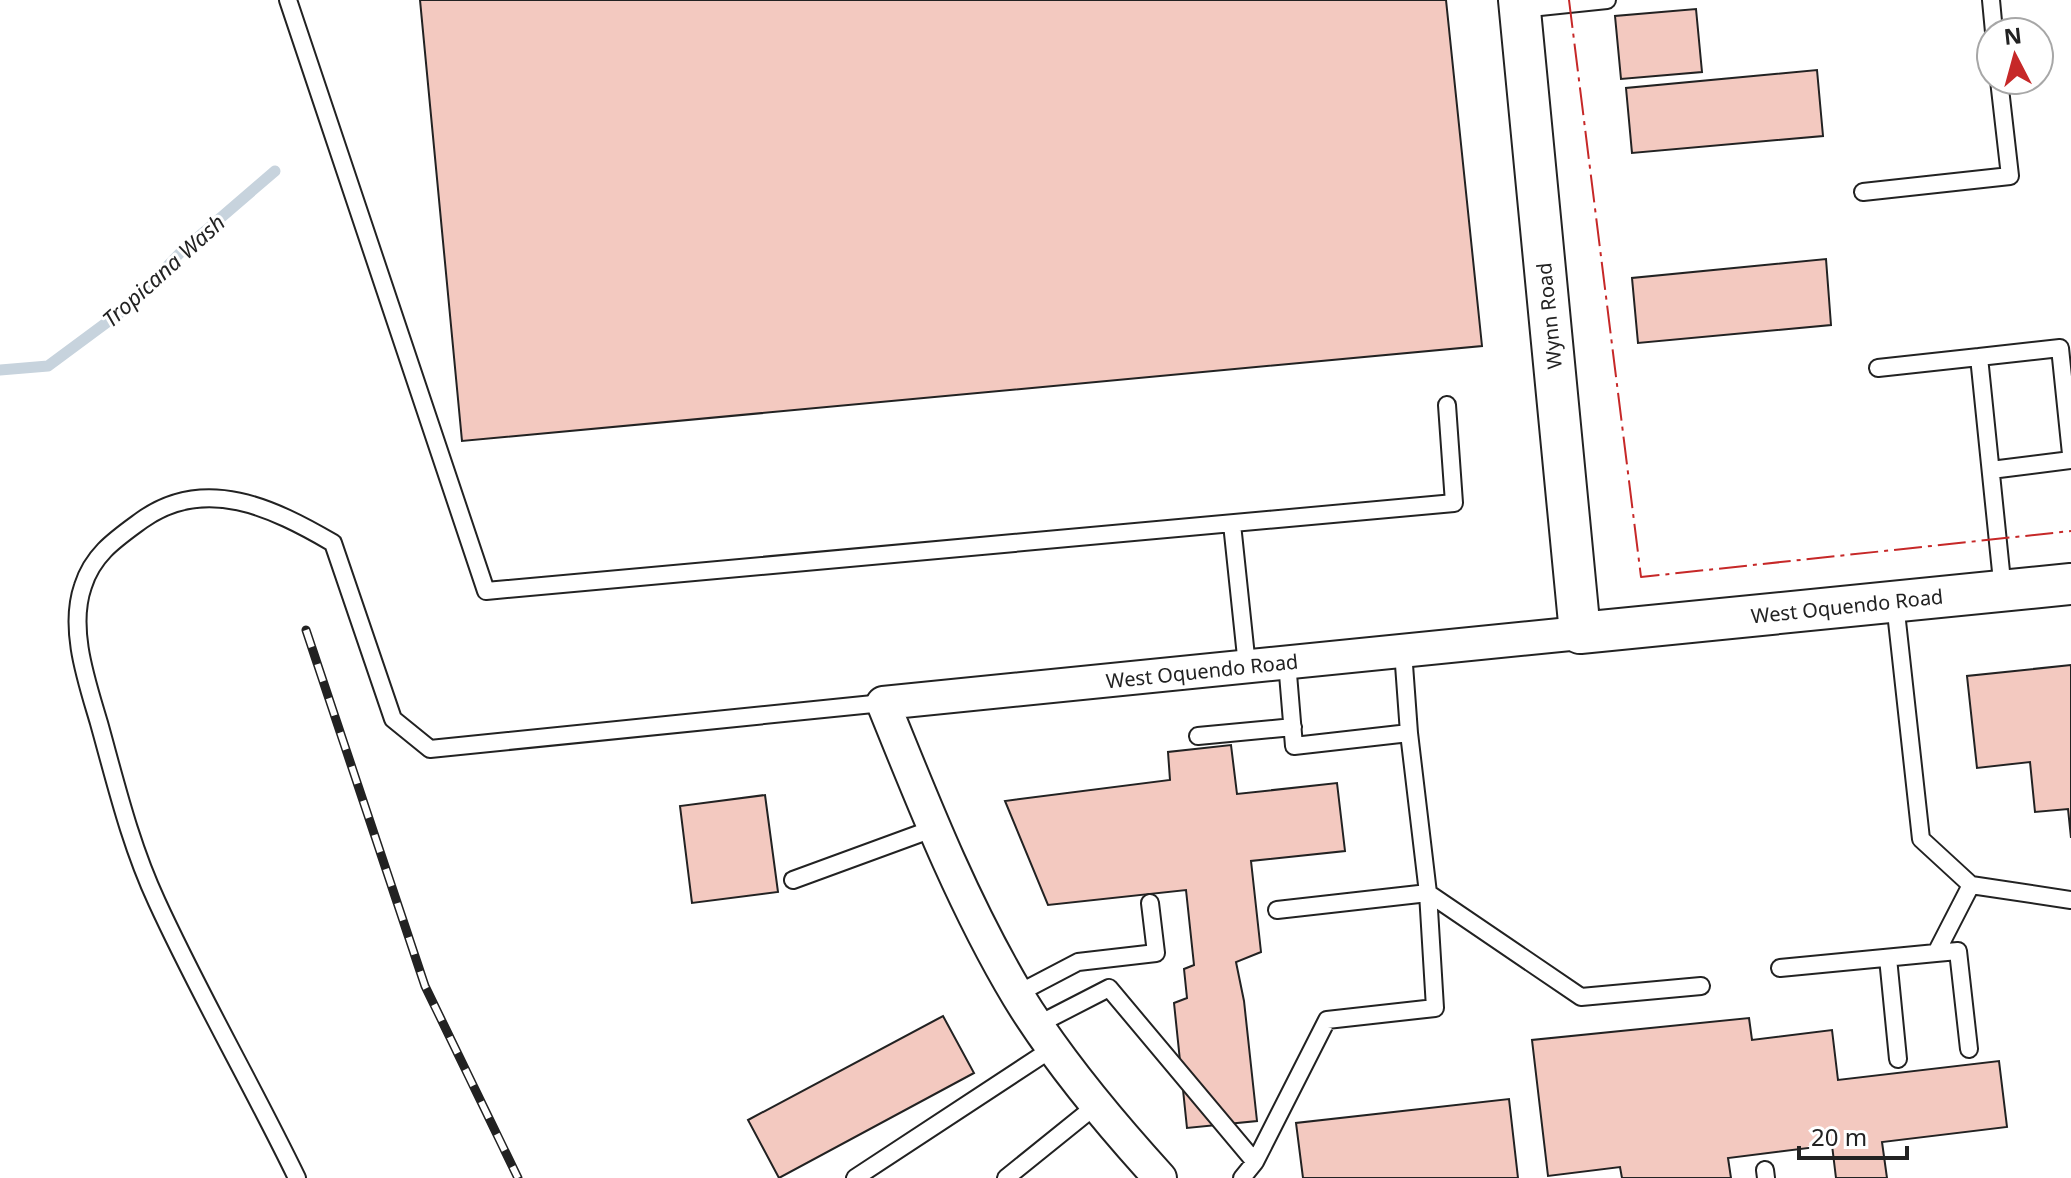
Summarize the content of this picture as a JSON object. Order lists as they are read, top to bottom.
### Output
{
  "streets": {
    "street": ["Wynn Road", "West Oquendo Road"]
  },
  "crossings": [
    ["Wynn Road", "West Oquendo Road"]
  ],
  "water": ["Tropicana Wash"],
  "scale_bar": "20 m",
  "north": "top"
}
